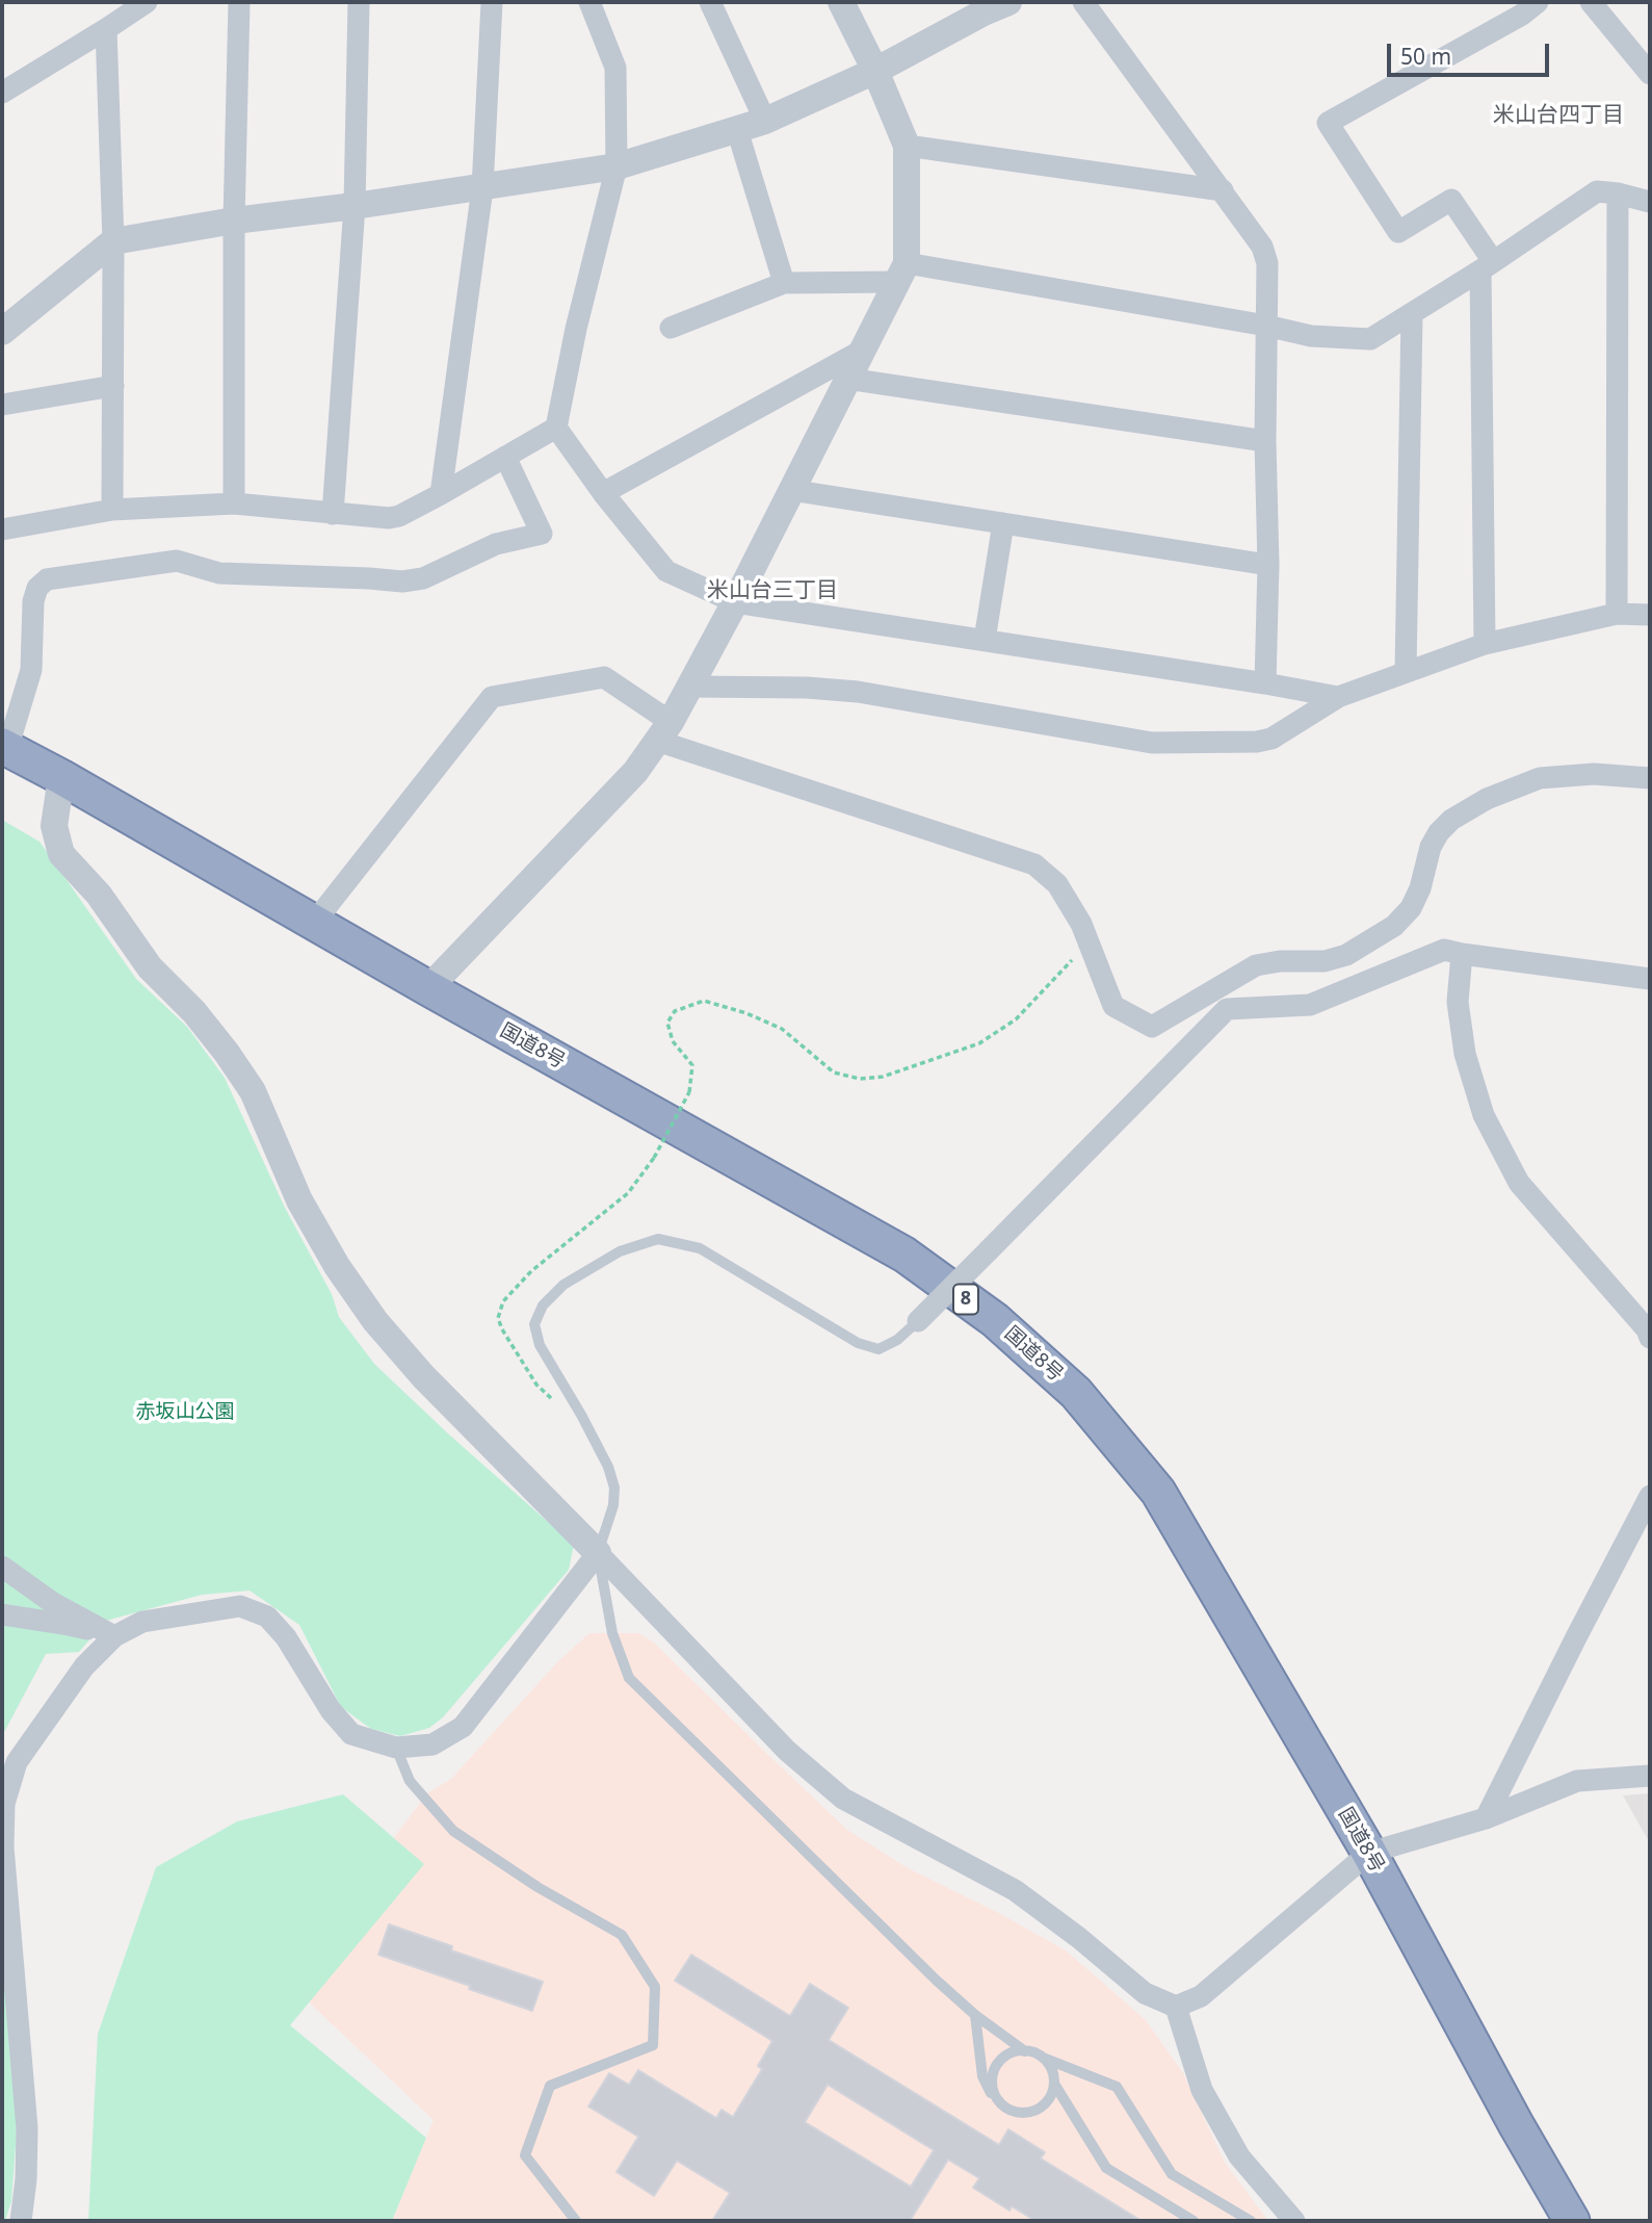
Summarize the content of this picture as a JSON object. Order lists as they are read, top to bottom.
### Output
{
  "streets": {
    "highway": ["国道8号", "8"]
  },
  "districts": ["米山台四丁目", "米山台三丁目"],
  "parks": ["赤坂山公園"],
  "scale_bar": "50 m"
}
